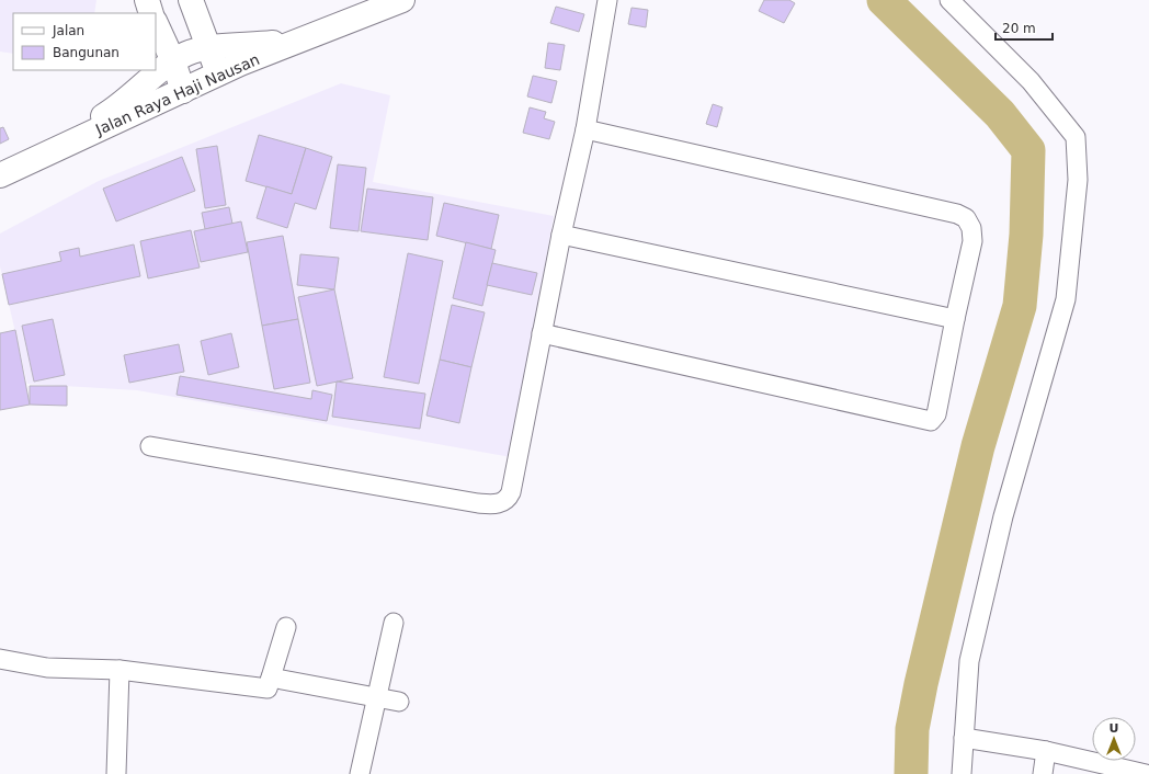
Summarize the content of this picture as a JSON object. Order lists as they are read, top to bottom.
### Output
{
  "streets": {
    "main road": ["Jalan Raya Haji Nausan"]
  },
  "legend": ["Jalan", "Bangunan"],
  "scale_bar": "20 m",
  "north": "top"
}
